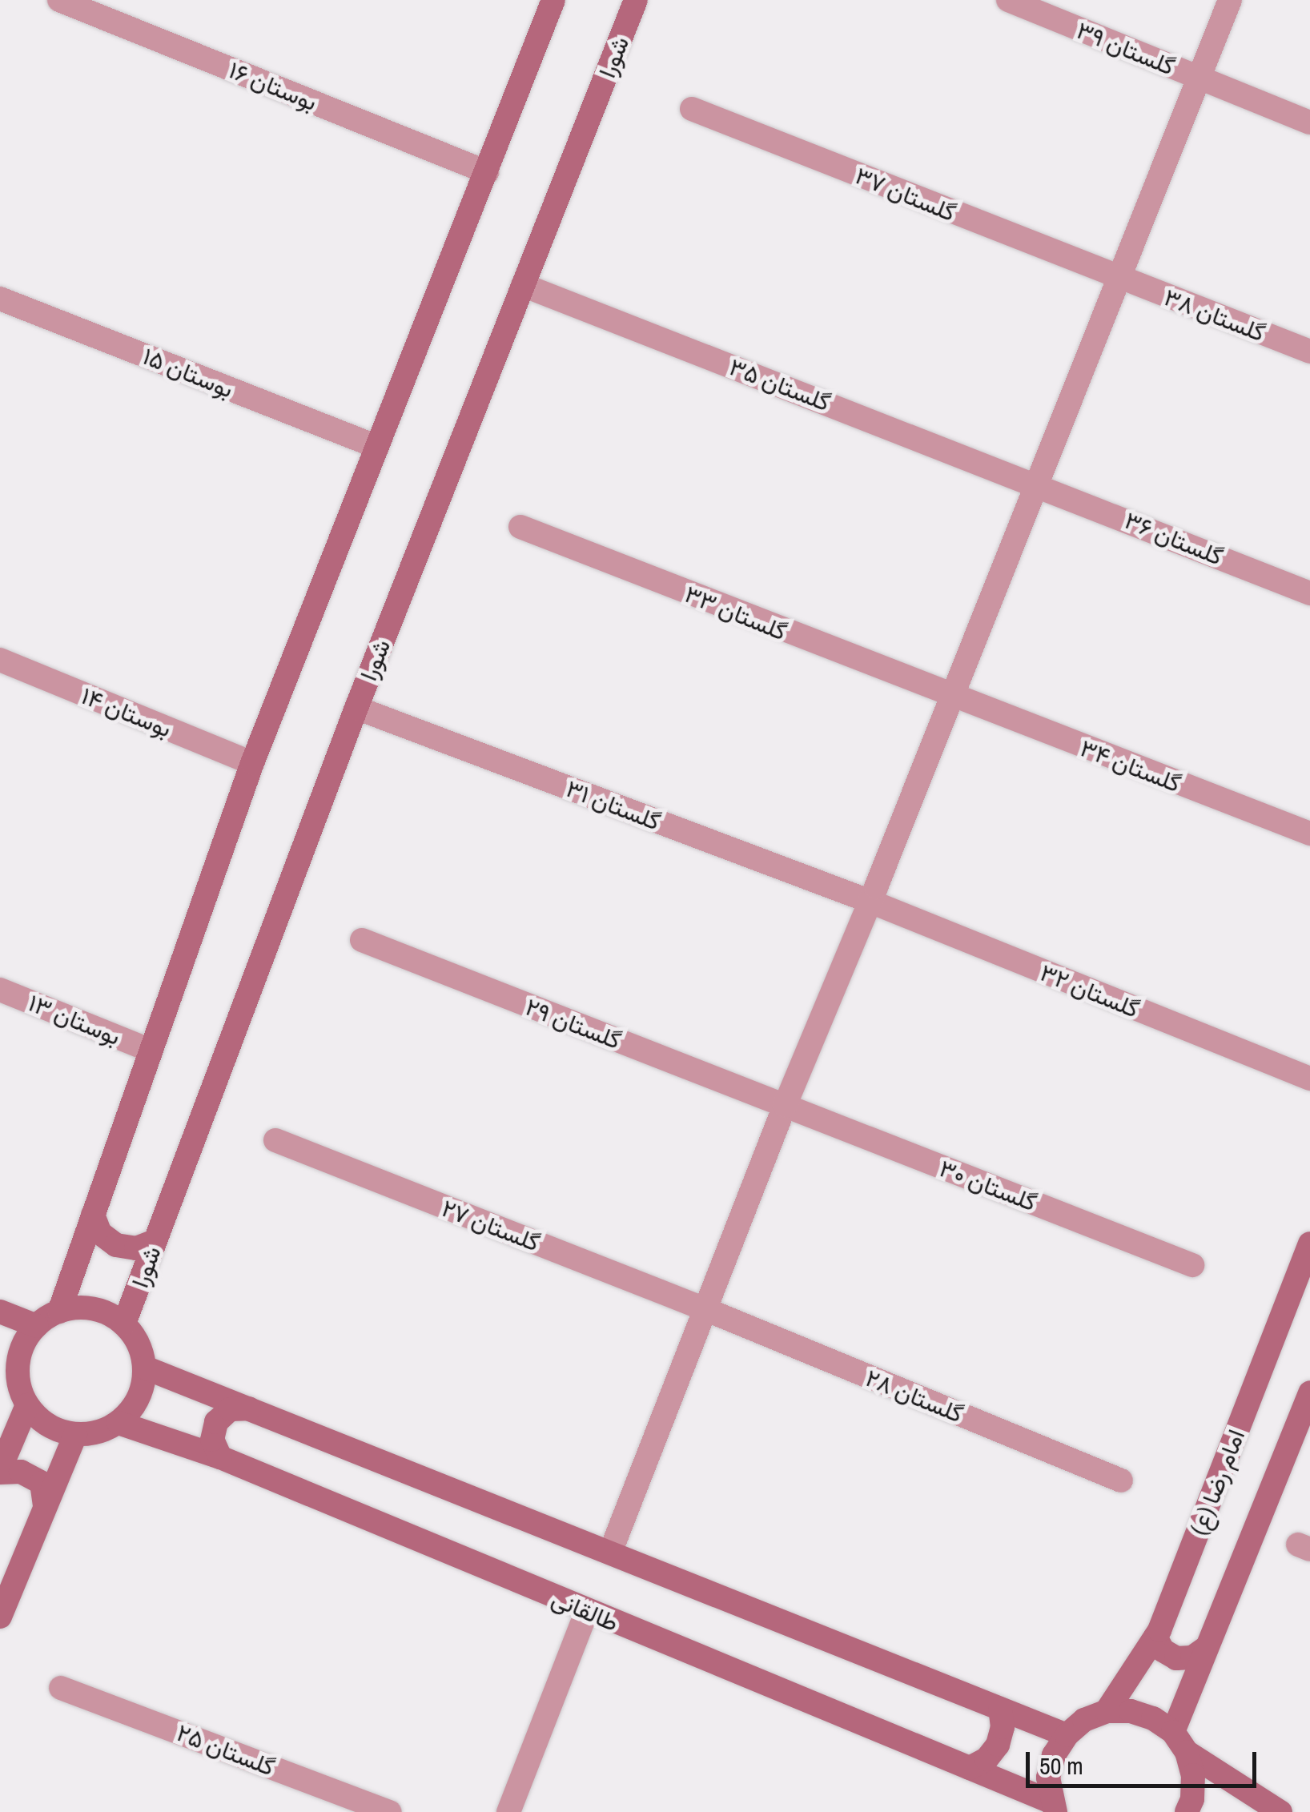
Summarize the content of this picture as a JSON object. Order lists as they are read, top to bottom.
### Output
{
  "streets": {
    "street": [
      "گلستان ۳۹",
      "شورا",
      "بوستان ۱۶",
      "گلستان ۳۷",
      "گلستان ۳۸",
      "بوستان ۱۵",
      "گلستان ۳۵",
      "گلستان ۳۶",
      "گلستان ۳۳",
      "بوستان ۱۴",
      "گلستان ۳۴",
      "گلستان ۳۱",
      "گلستان ۳۲",
      "بوستان ۱۳",
      "گلستان ۲۹",
      "گلستان ۳۰",
      "گلستان ۲۷",
      "گلستان ۲۸",
      "امام رضا (ع)",
      "طالقانی",
      "گلستان ۲۵"
    ]
  },
  "crossings": [
    ["شورا", "گلستان ۳۵"],
    ["شورا", "گلستان ۳۱"],
    ["شورا", "طالقانی"],
    ["گلستان ۳۷", "گلستان ۳۸"],
    ["گلستان ۳۵", "گلستان ۳۶"],
    ["گلستان ۳۳", "گلستان ۳۴"],
    ["گلستان ۳۱", "گلستان ۳۲"],
    ["گلستان ۲۹", "گلستان ۳۰"],
    ["گلستان ۲۷", "گلستان ۲۸"]
  ],
  "scale_bar": "50 m"
}
